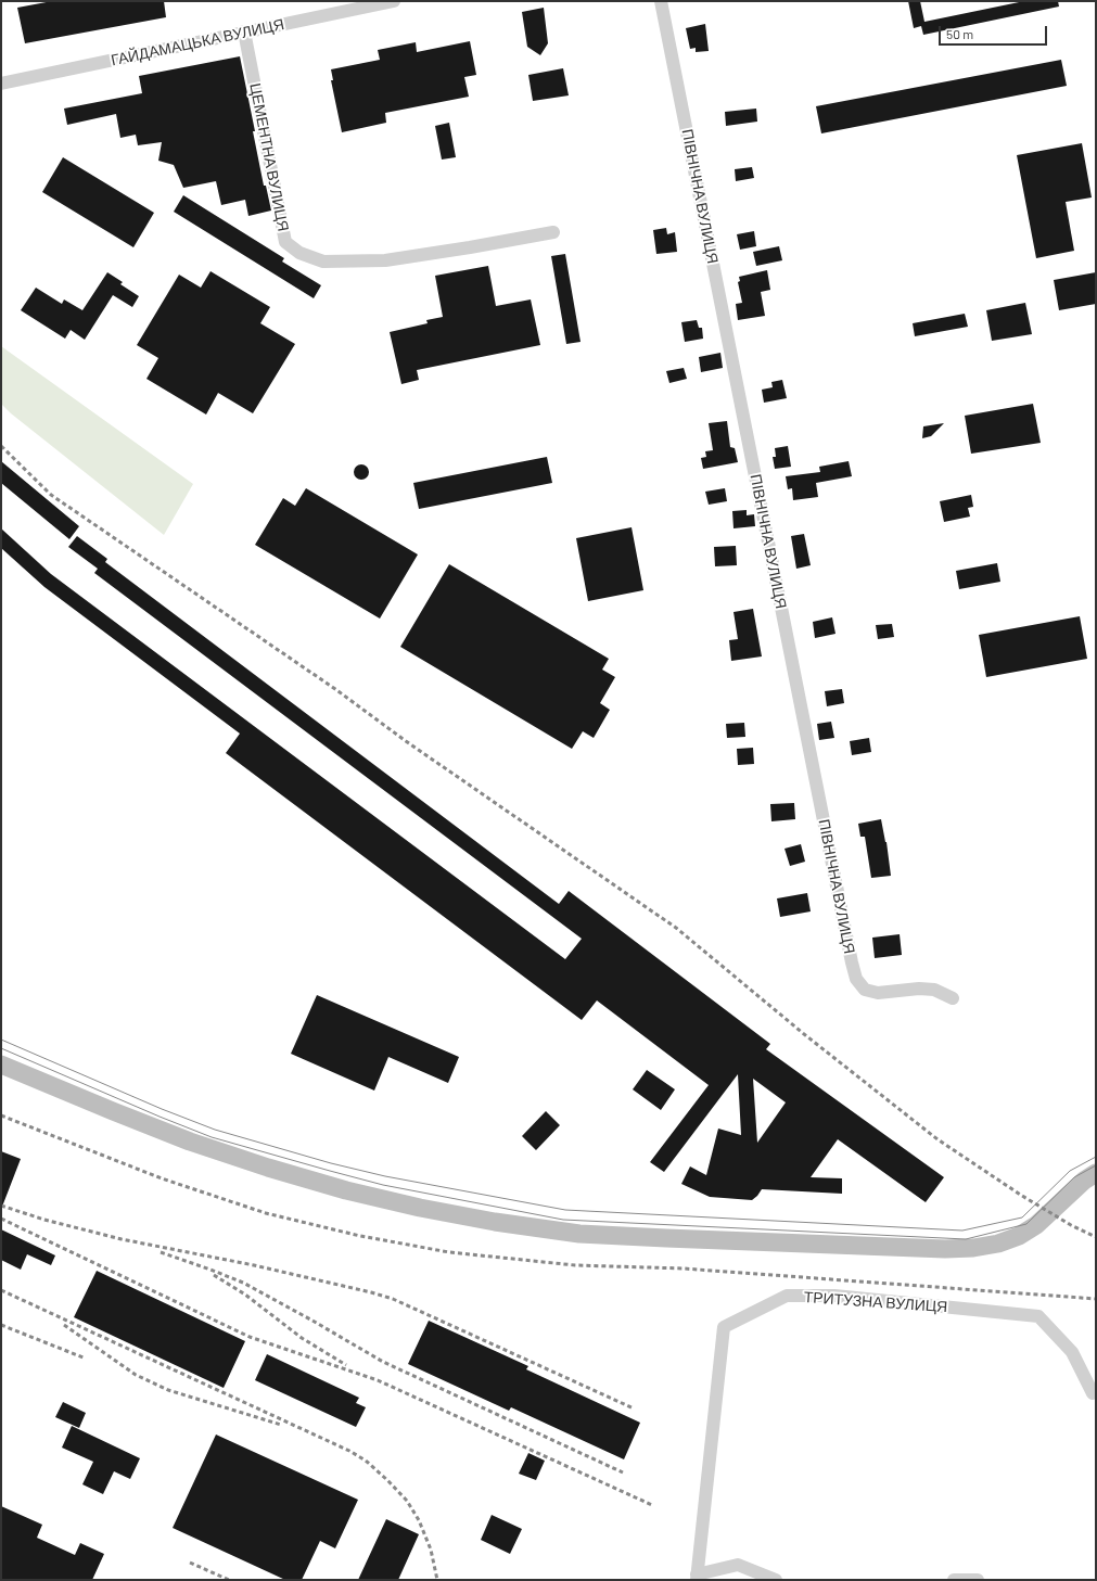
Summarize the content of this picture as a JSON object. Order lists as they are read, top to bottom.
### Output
{
  "streets": {
    "street": [
      "ГАЙДАМАЦЬКА ВУЛИЦЯ",
      "ЦЕМЕНТНА ВУЛИЦЯ",
      "ПІВНІЧНА ВУЛИЦЯ",
      "ТРИТУЗНА ВУЛИЦЯ"
    ]
  },
  "crossings": [
    ["ГАЙДАМАЦЬКА ВУЛИЦЯ", "ЦЕМЕНТНА ВУЛИЦЯ"]
  ],
  "scale_bar": "50 m"
}
